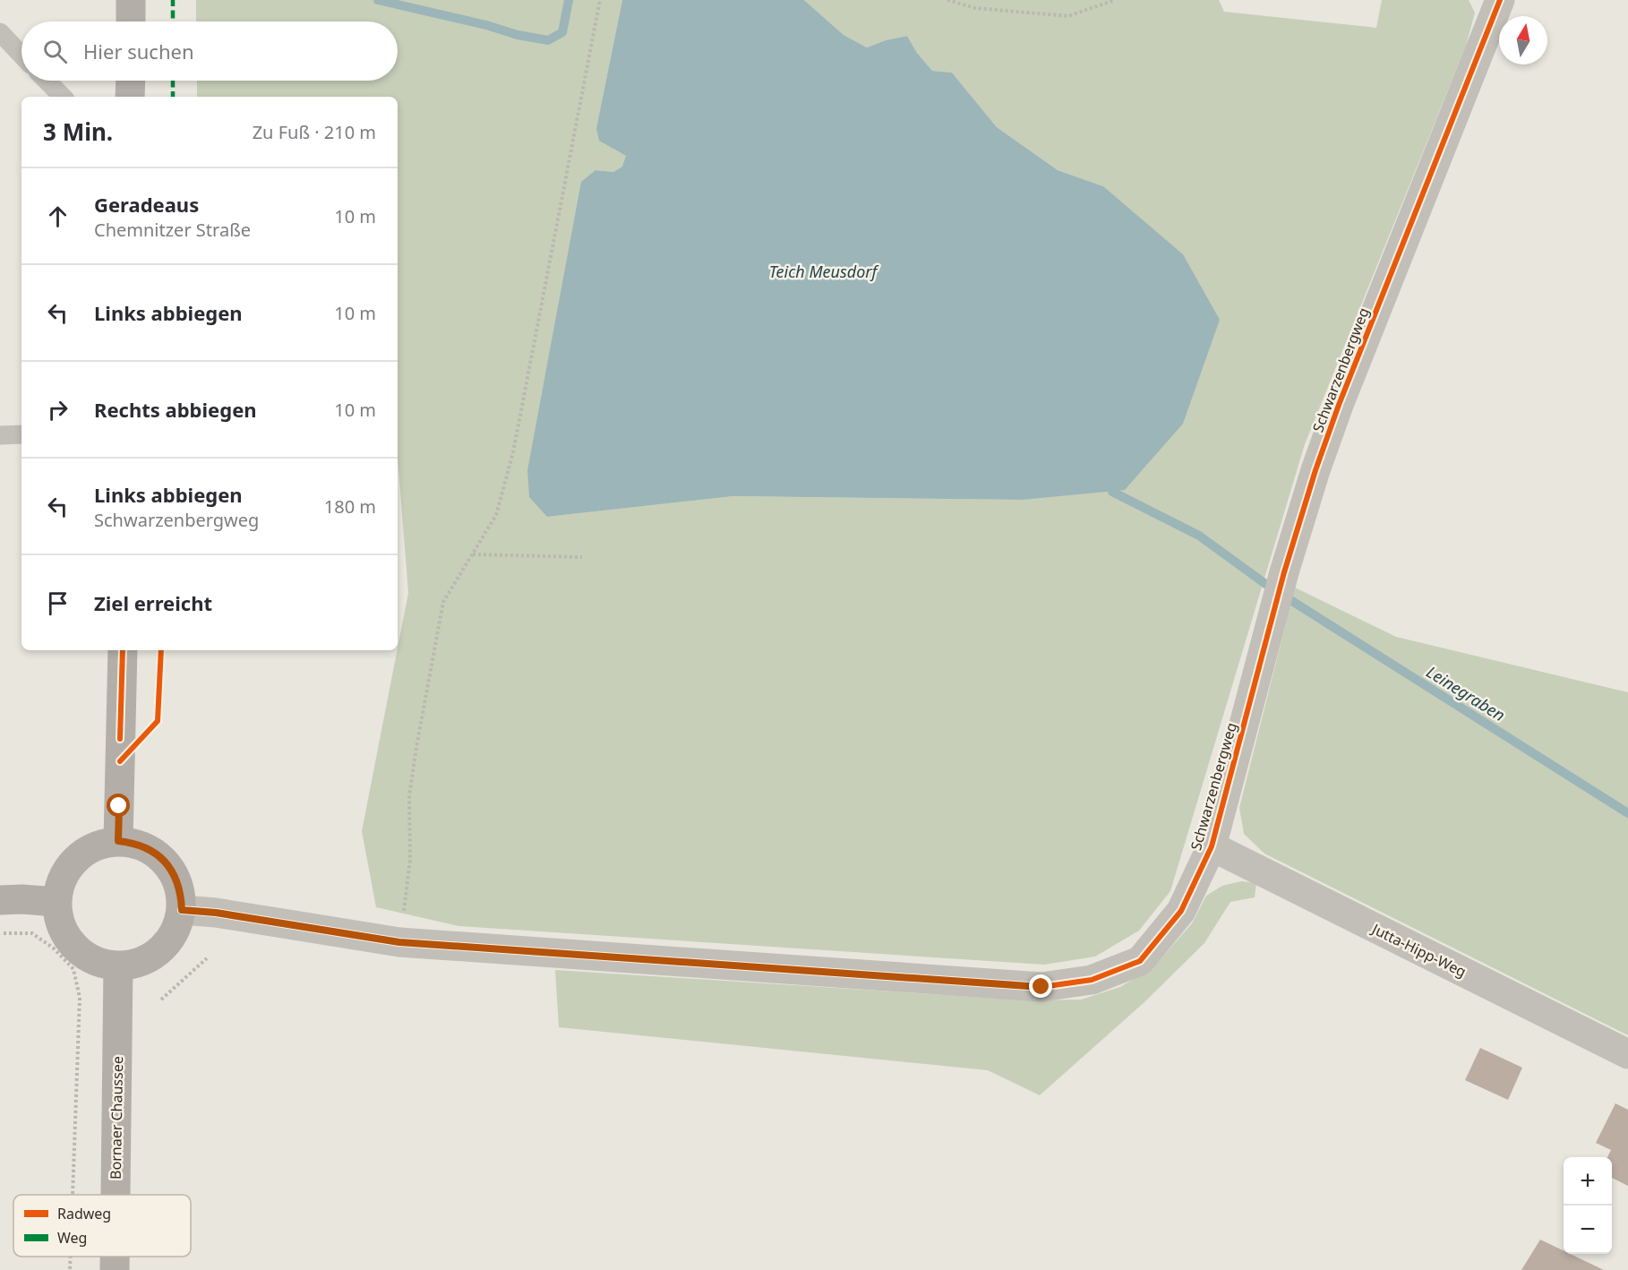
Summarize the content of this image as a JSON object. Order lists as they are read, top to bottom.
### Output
{
  "streets": {
    "main road": ["Bornaer Chaussee"],
    "street": ["Schwarzenbergweg", "Jutta-Hipp-Weg"]
  },
  "crossings": [
    ["Schwarzenbergweg", "Jutta-Hipp-Weg"],
    ["Schwarzenbergweg", "Bornaer Chaussee"]
  ],
  "water": ["Teich Meusdorf", "Leinegraben"],
  "legend": ["Radweg", "Weg"],
  "north": "top",
  "page": {
    "search": "Hier suchen",
    "heading": ["3 Min.", "Zu Fuß · 210 m"],
    "list": [
      ["Geradeaus", "Chemnitzer Straße", "10 m"],
      ["Links abbiegen", "10 m"],
      ["Rechts abbiegen", "10 m"],
      ["Links abbiegen", "Schwarzenbergweg", "180 m"],
      "Ziel erreicht"
    ],
    "map_buttons": ["+", "−"]
  }
}
